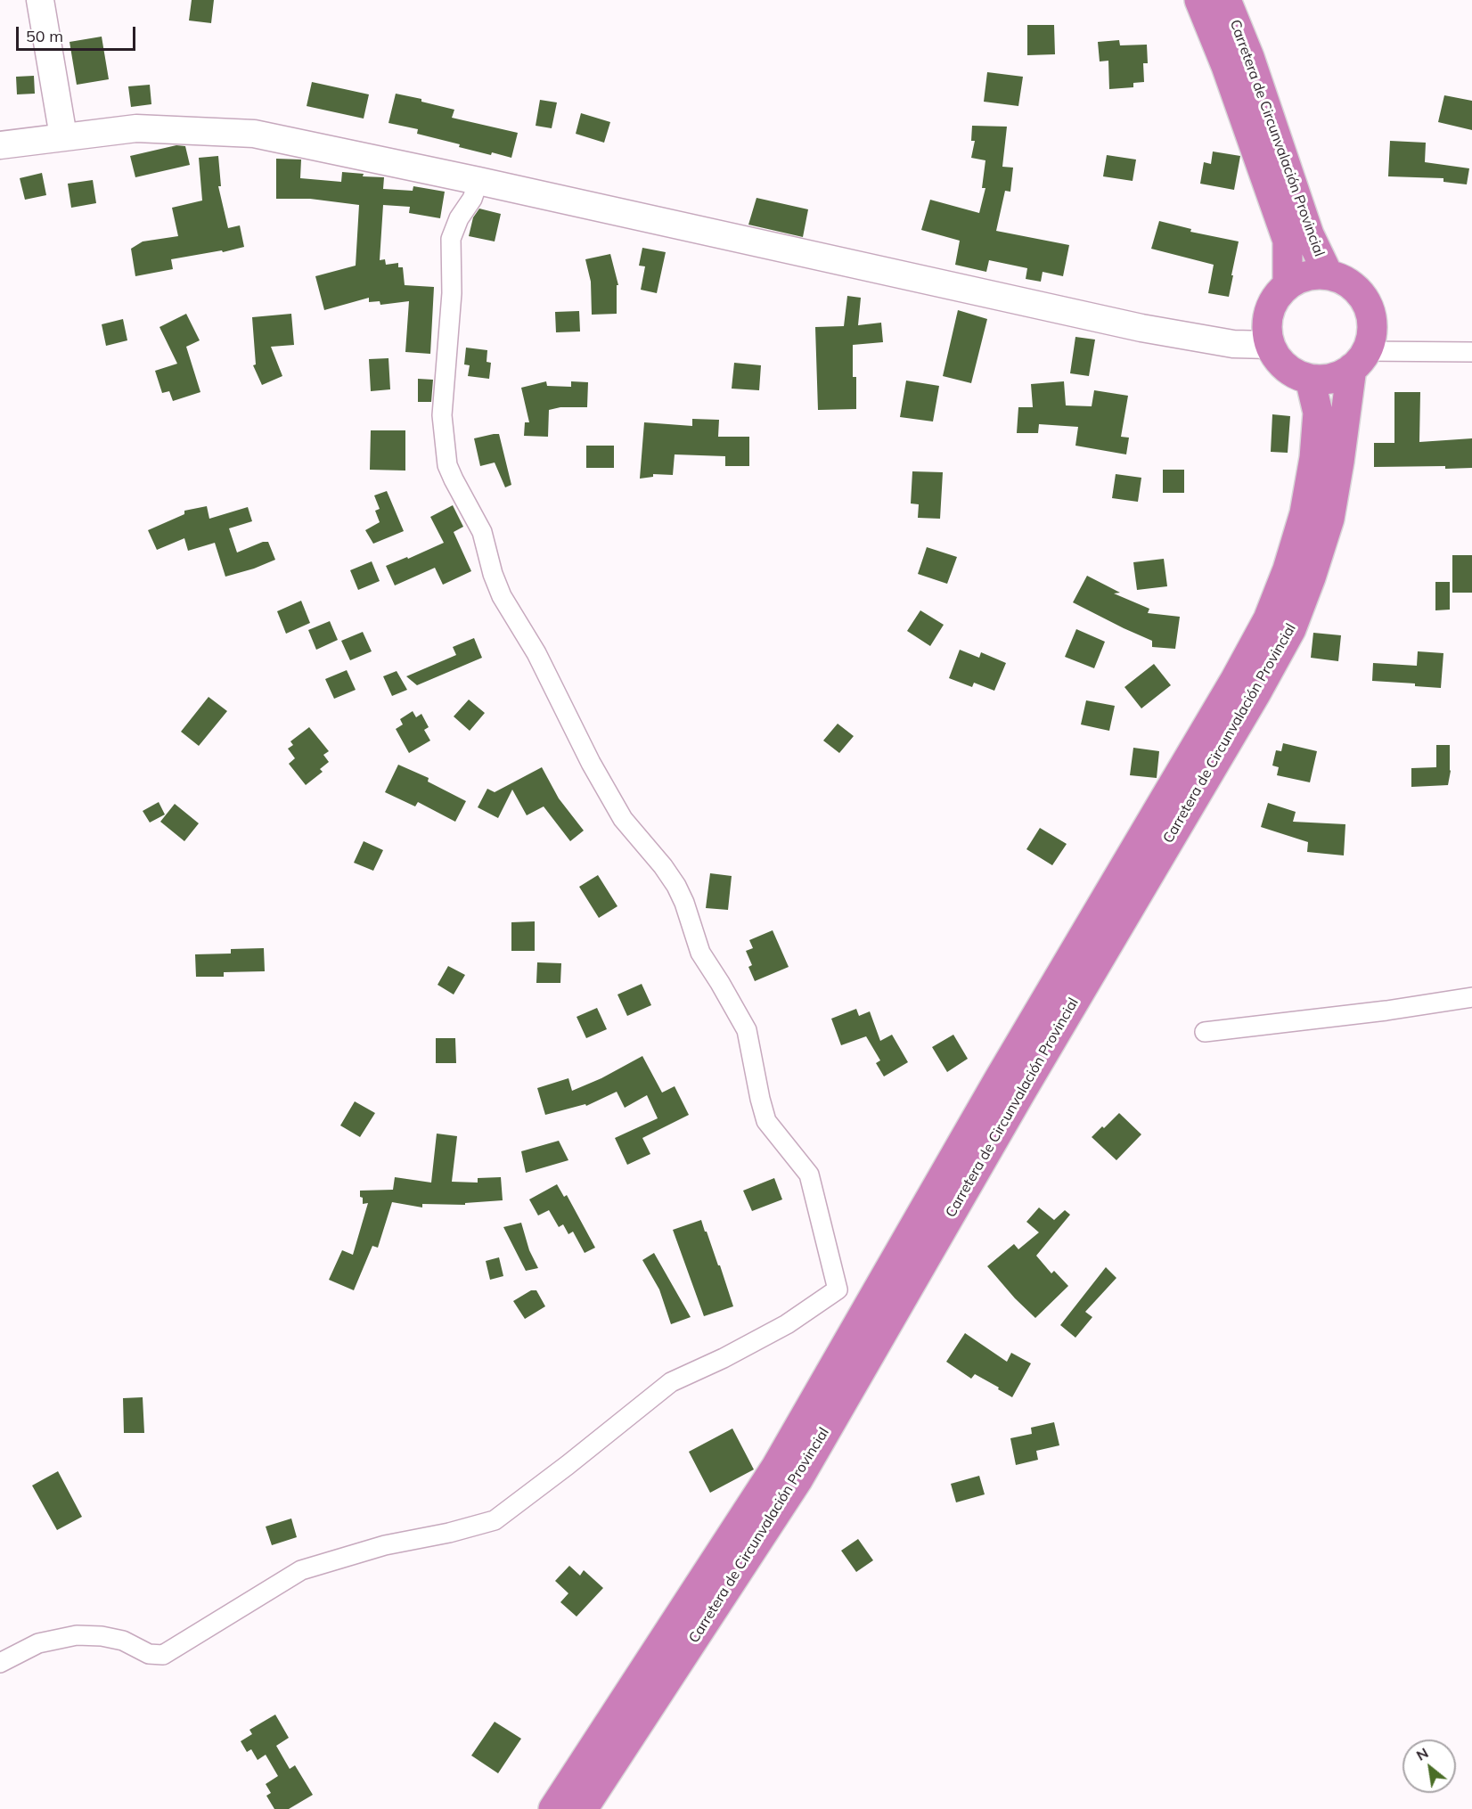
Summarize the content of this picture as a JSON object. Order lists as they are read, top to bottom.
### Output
{
  "streets": {
    "highway": ["Carretera de Circunvalación Provincial"]
  },
  "scale_bar": "50 m",
  "north": "top left"
}
